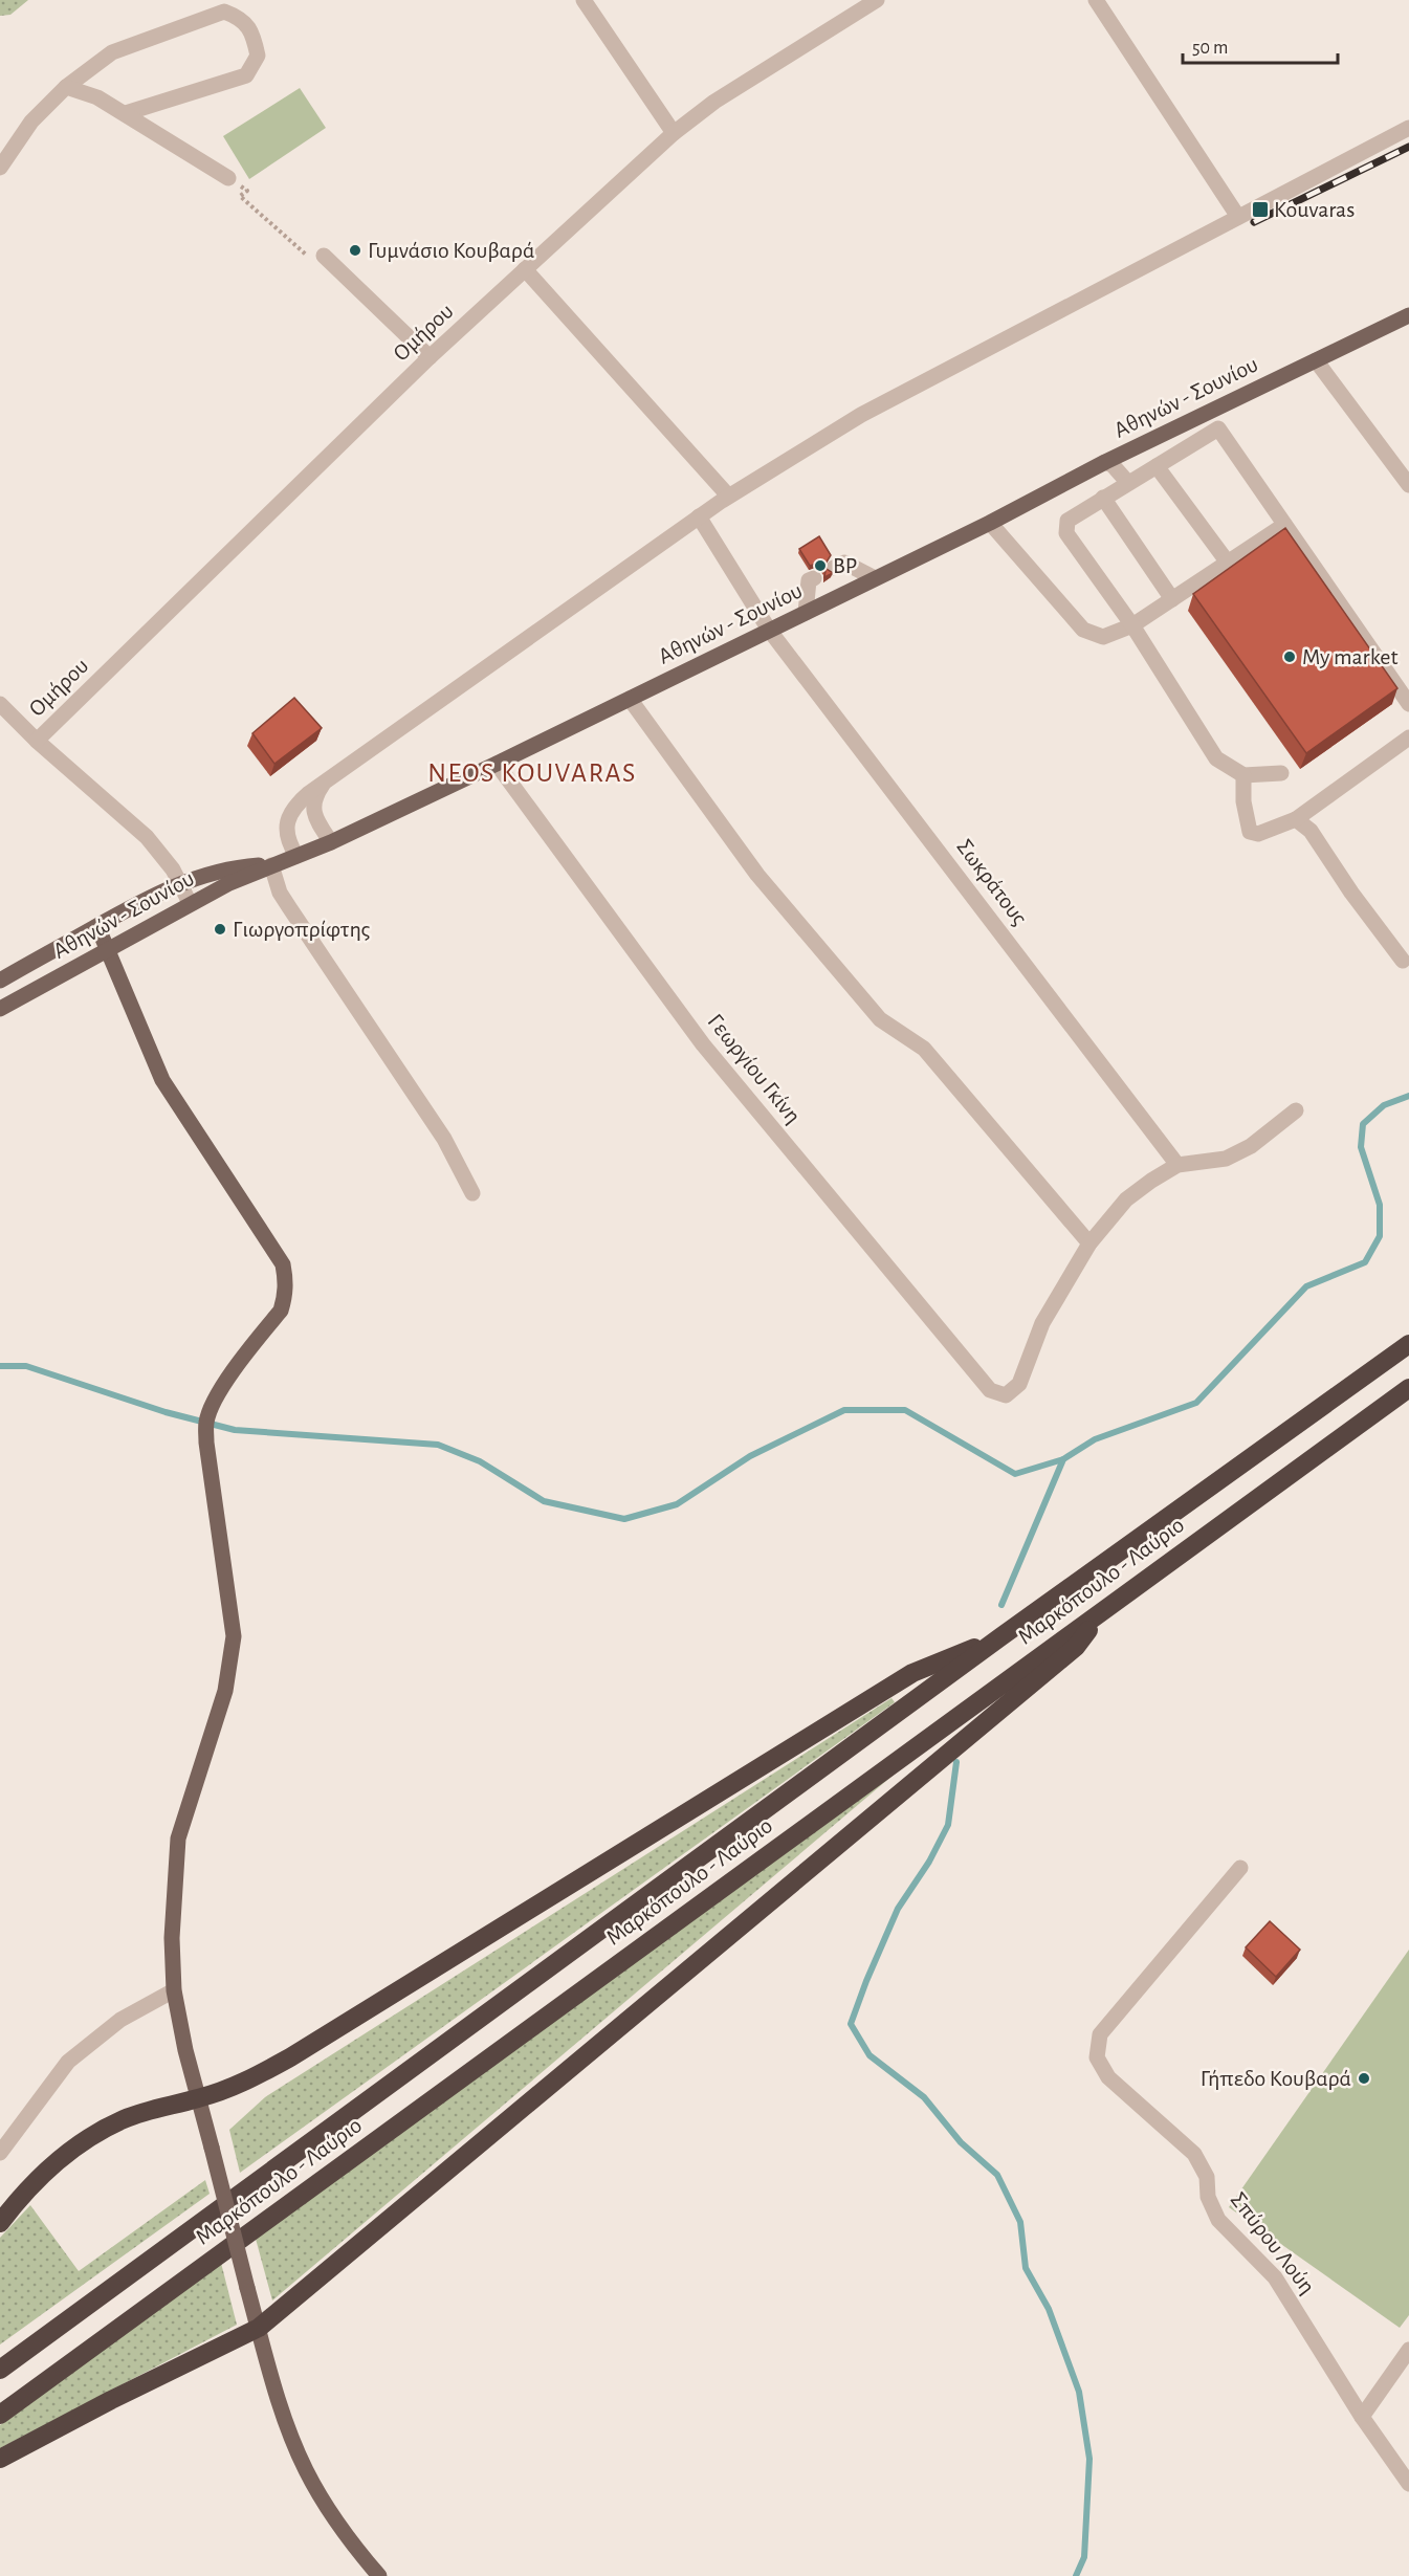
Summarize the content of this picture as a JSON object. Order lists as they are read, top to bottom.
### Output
{
  "streets": {
    "highway": ["Μαρκόπουλο - Λαύριο"],
    "main road": ["Αθηνών - Σουνίου"],
    "street": [
      "Ομήρου",
      "Σωκράτους",
      "Γεωργίου Γκίνη",
      "Σπύρου Λούη"
    ]
  },
  "crossings": [
    ["Αθηνών - Σουνίου", "Σωκράτους"],
    ["Αθηνών - Σουνίου", "Γεωργίου Γκίνη"]
  ],
  "districts": ["NEOS KOUVARAS"],
  "places": {
    "transit": ["Kouvaras"],
    "other": [
      "Γυμνάσιο Κουβαρά",
      "BP",
      "My market",
      "Γιωργοπρίφτης",
      "Γήπεδο Κουβαρά"
    ]
  },
  "scale_bar": "50 m"
}
